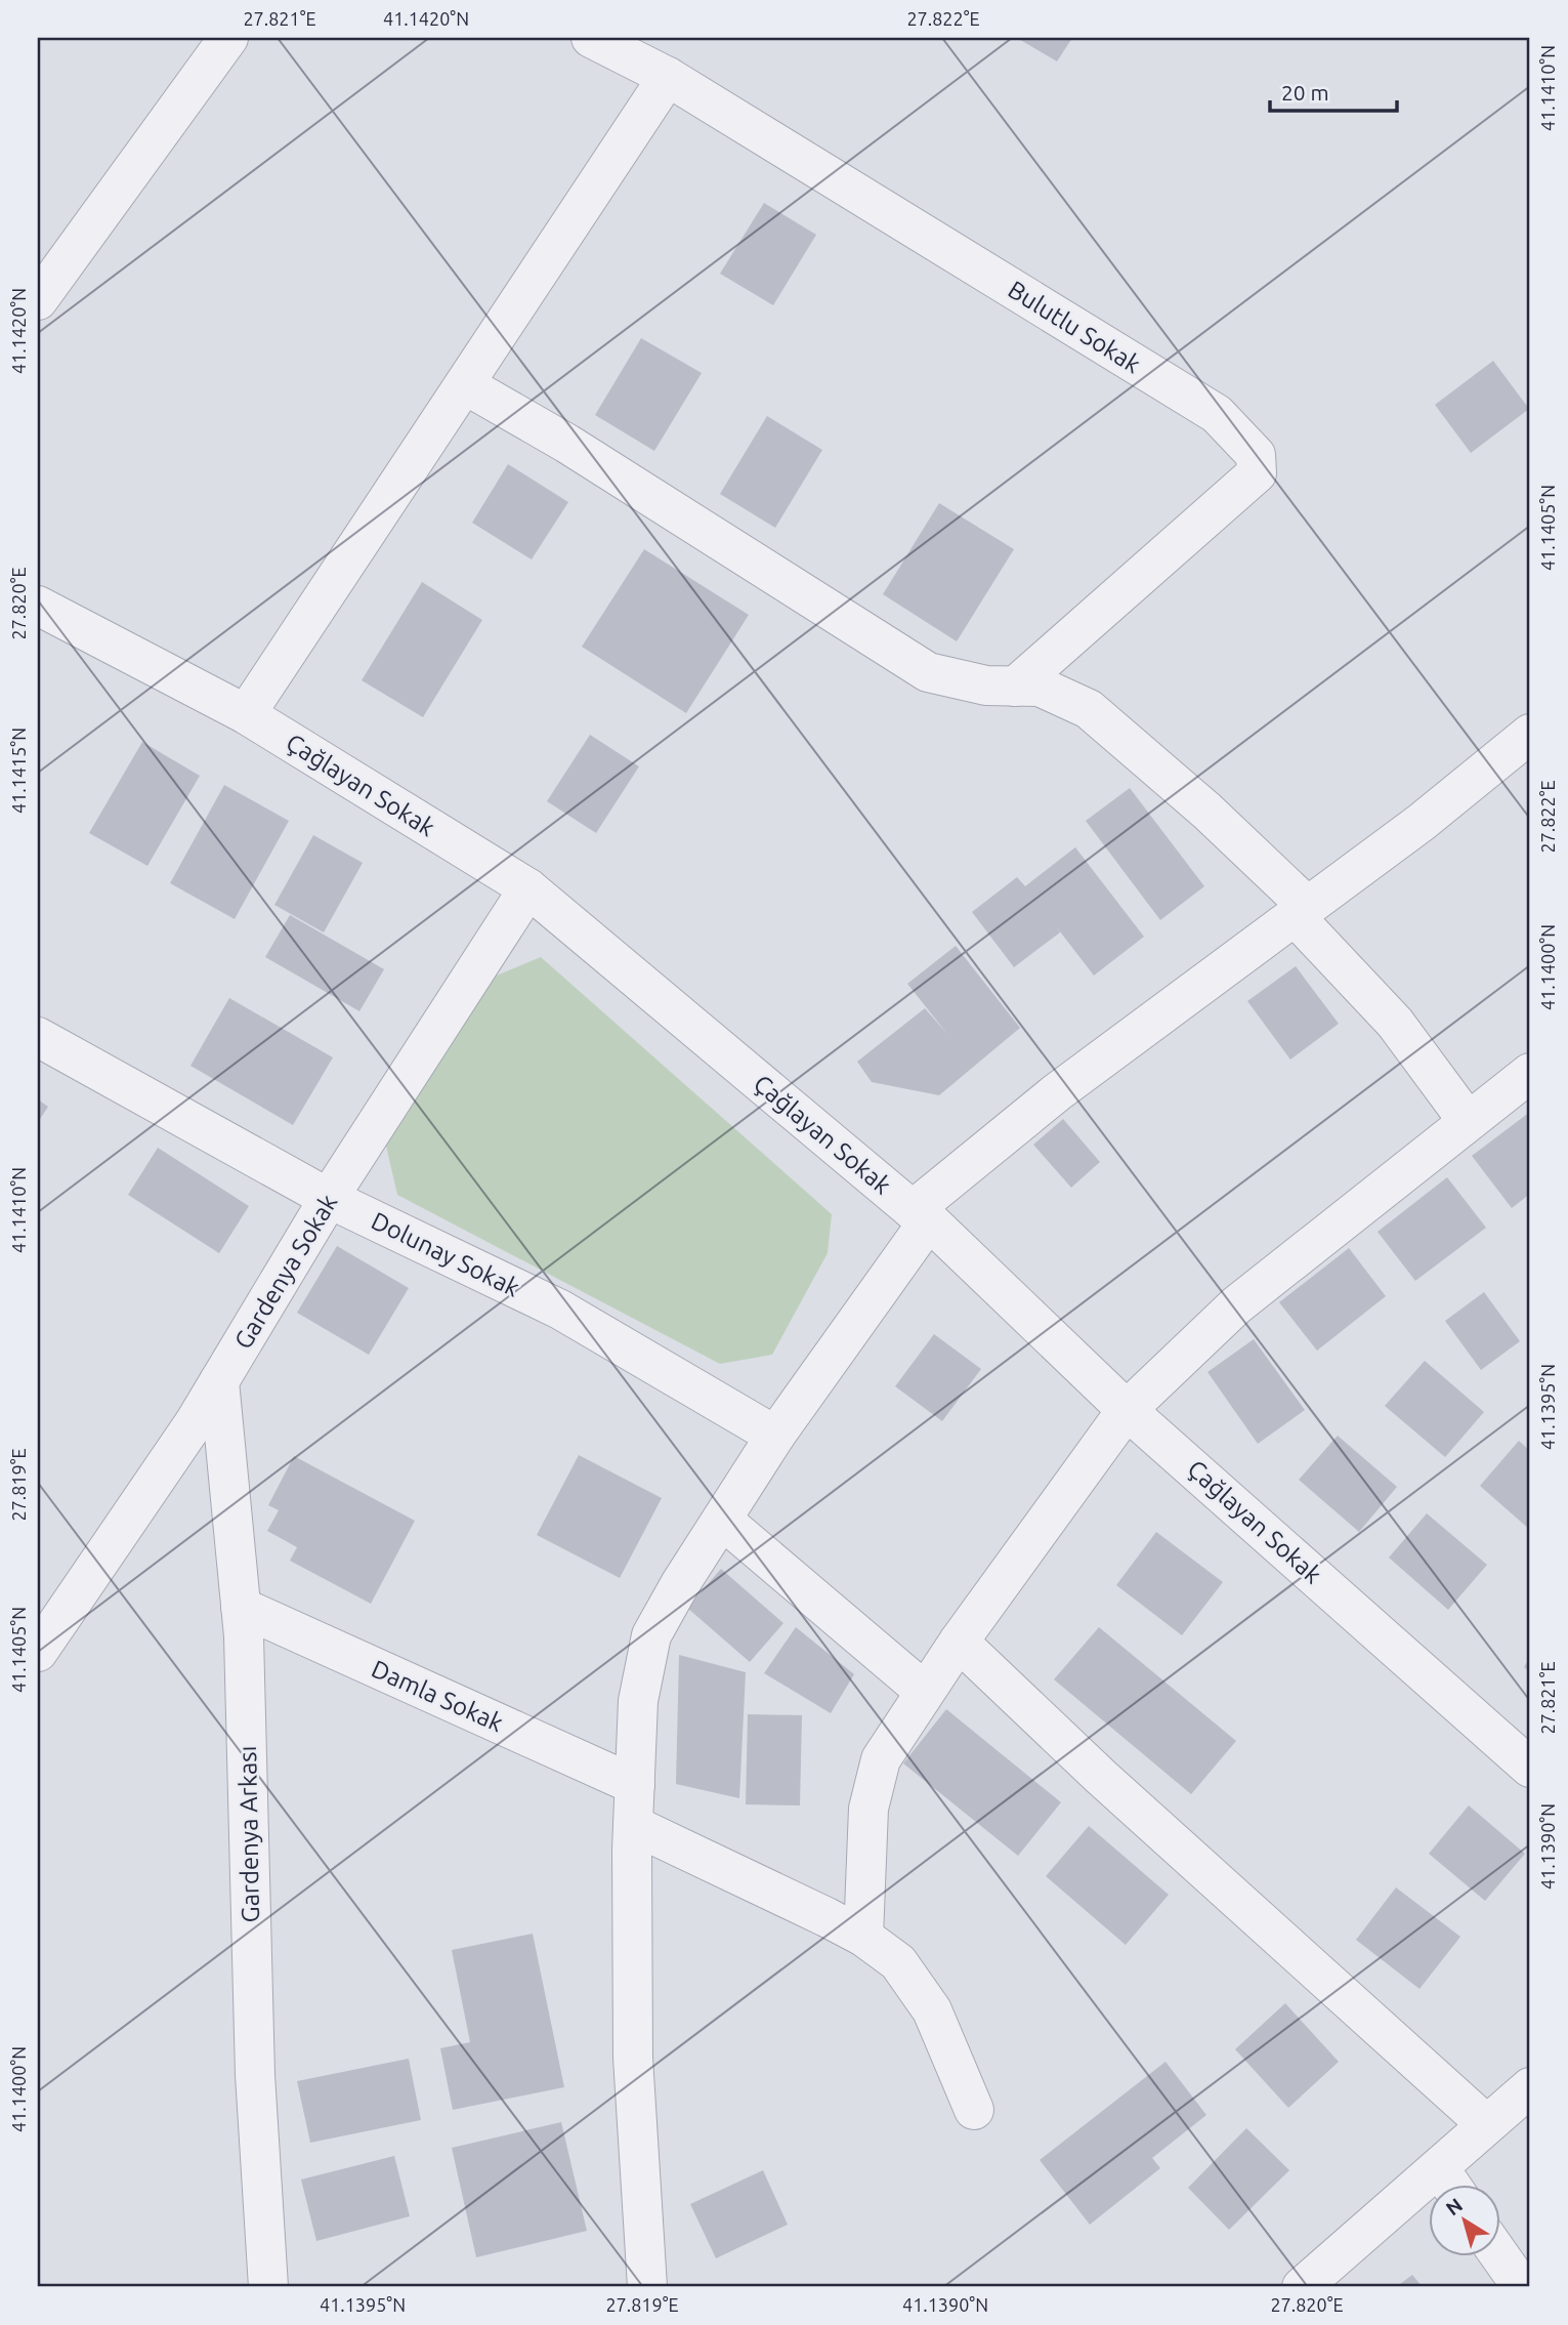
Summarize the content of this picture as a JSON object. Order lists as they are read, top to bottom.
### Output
{
  "streets": {
    "street": [
      "Bulutlu Sokak",
      "Çağlayan Sokak",
      "Dolunay Sokak",
      "Gardenya Sokak",
      "Damla Sokak",
      "Gardenya Arkası"
    ]
  },
  "crossings": [
    ["Çağlayan Sokak", "Gardenya Sokak"],
    ["Dolunay Sokak", "Gardenya Sokak"],
    ["Gardenya Sokak", "Gardenya Arkası"],
    ["Damla Sokak", "Gardenya Arkası"]
  ],
  "scale_bar": "20 m",
  "north": "top left",
  "coordinates": [
    "27.821°E",
    "41.1420°N",
    "27.822°E",
    "41.1410°N",
    "41.1405°N",
    "27.820°E",
    "41.1415°N",
    "41.1400°N",
    "41.1395°N",
    "27.819°E",
    "41.1390°N"
  ]
}
